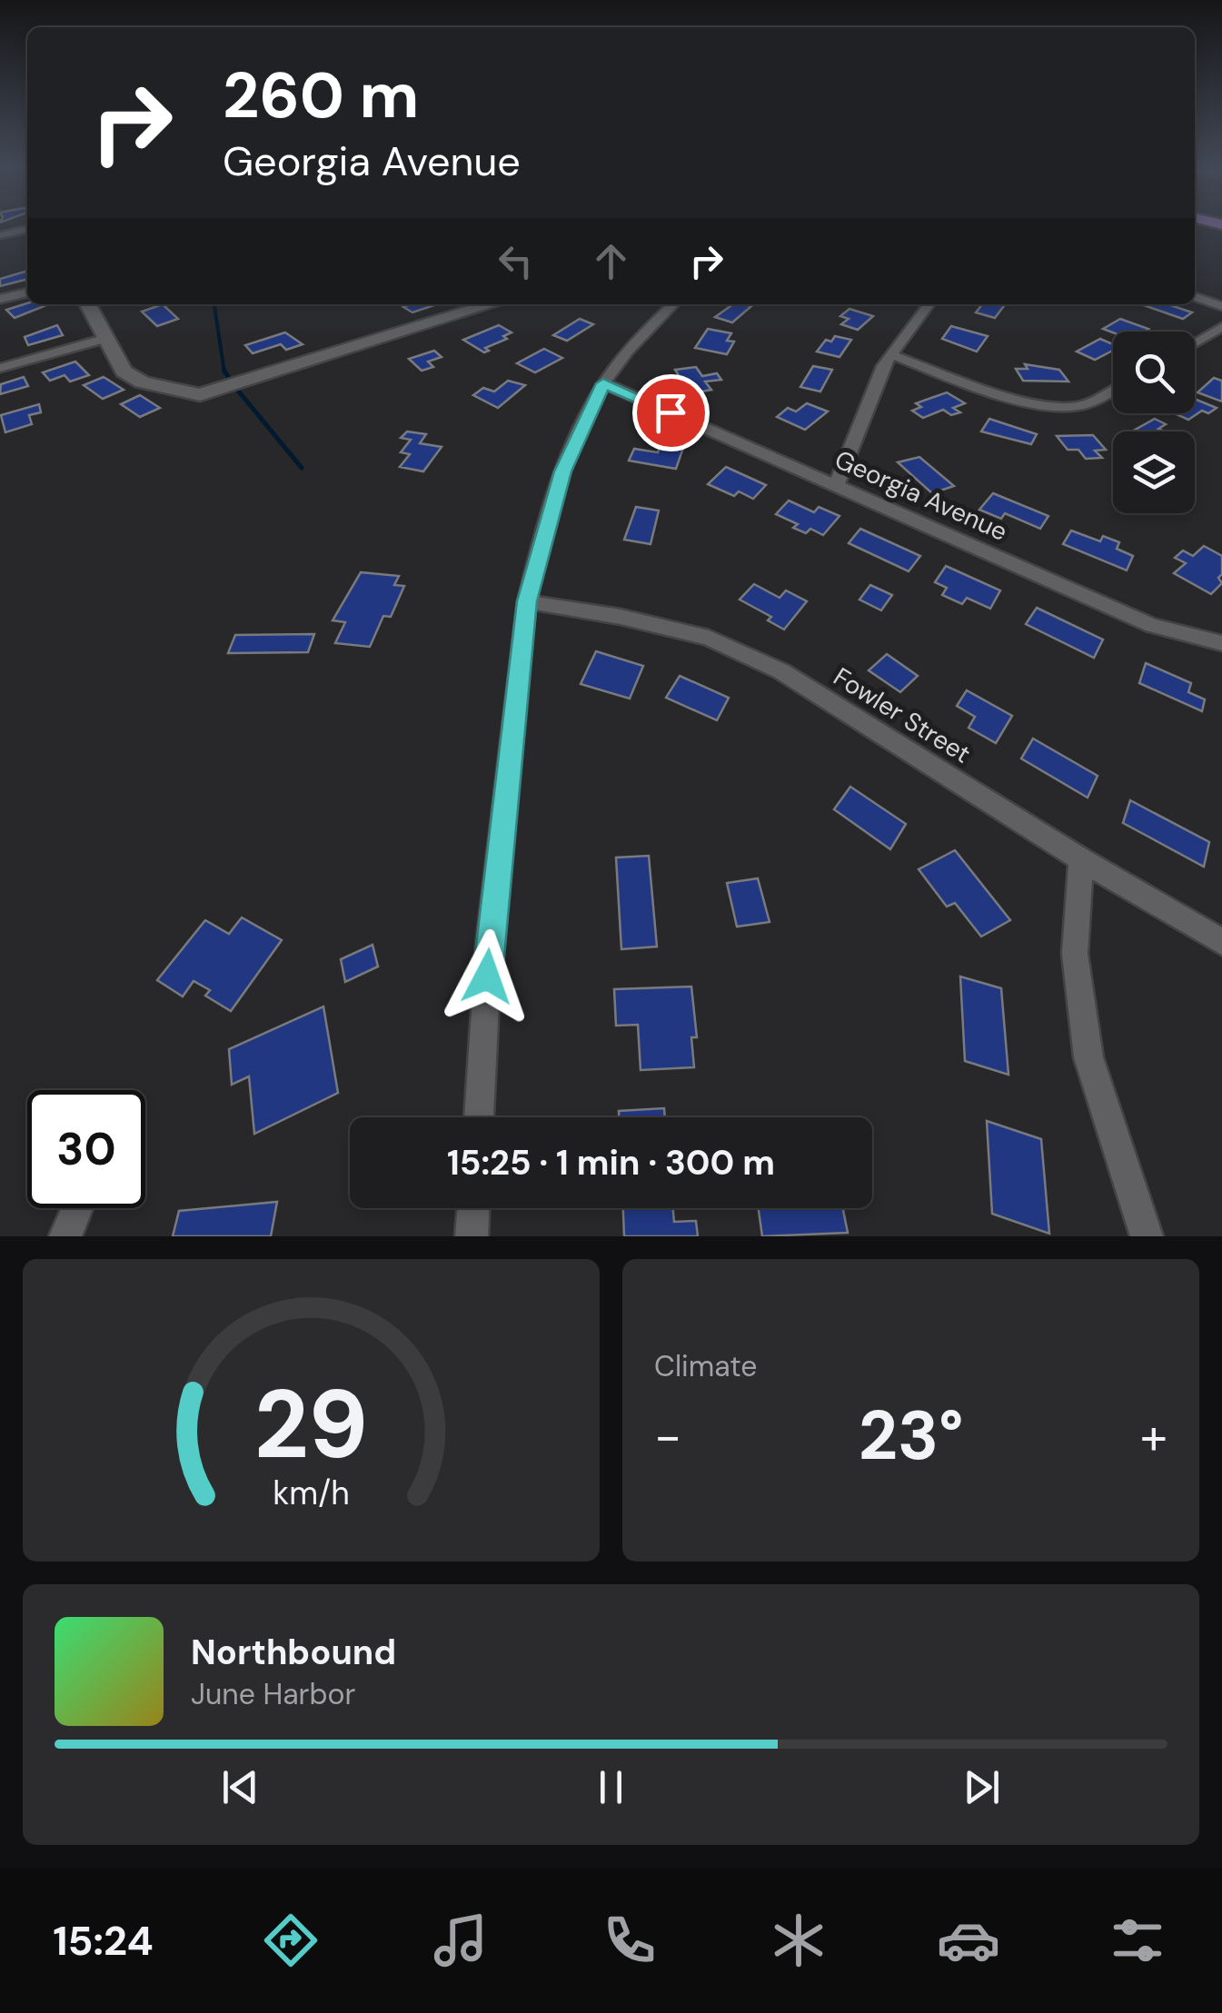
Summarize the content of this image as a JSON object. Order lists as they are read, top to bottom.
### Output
{
  "streets": {
    "street": ["Georgia Avenue", "Fowler Street"]
  },
  "page": {
    "turn": ["260 m", "Georgia Avenue"],
    "limit": "30",
    "trip": "15:25 · 1 min · 300 m",
    "tile": "Climate",
    "heat": ["−", "23°", "+"],
    "song": ["Northbound", "June Harbor"],
    "tabs": "15:24",
    "gauge": ["29", "km/h"]
  }
}
